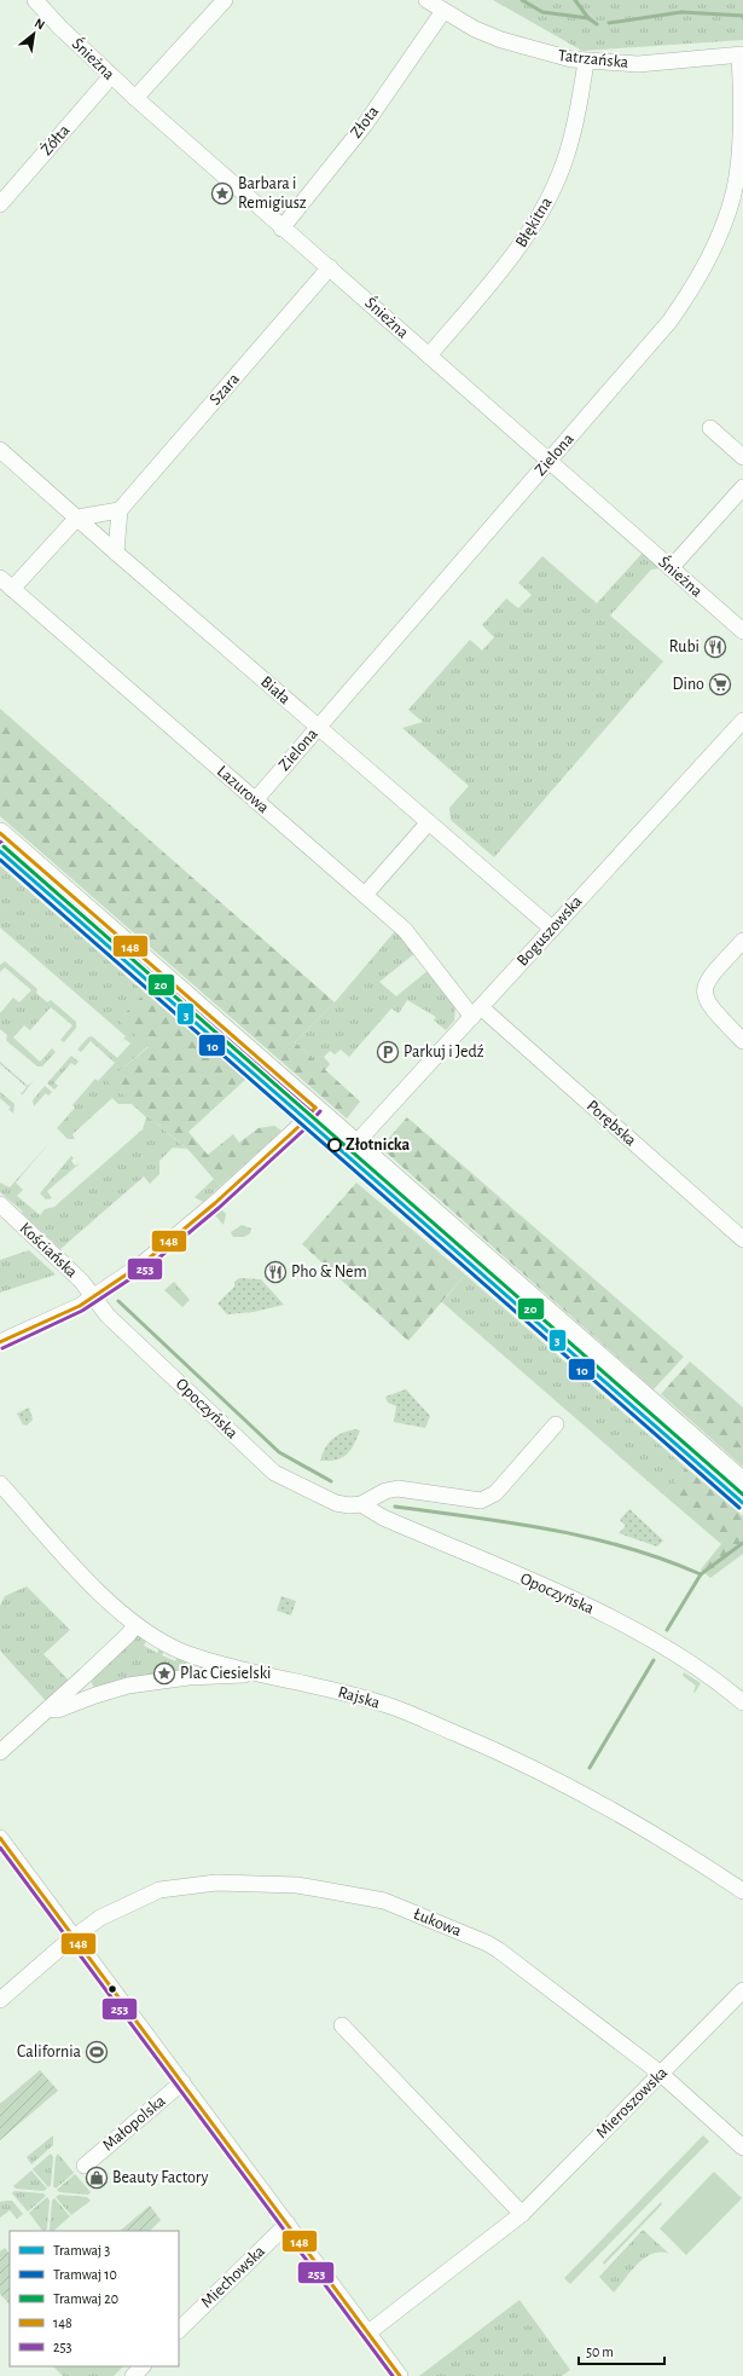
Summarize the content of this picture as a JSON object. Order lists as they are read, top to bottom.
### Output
{
  "streets": {
    "street": [
      "Śnieżna",
      "Tatrzańska",
      "Złota",
      "Żółta",
      "Błękitna",
      "Szara",
      "Zielona",
      "Biała",
      "Lazurowa",
      "Boguszowska",
      "Porębska",
      "Kościańska",
      "Opoczyńska",
      "Rajska",
      "Łukowa",
      "Mieroszowska",
      "Małopolska",
      "Miechowska"
    ]
  },
  "crossings": [
    ["Śnieżna", "Złota"],
    ["Śnieżna", "Żółta"],
    ["Śnieżna", "Błękitna"],
    ["Śnieżna", "Szara"],
    ["Śnieżna", "Zielona"],
    ["Tatrzańska", "Złota"],
    ["Tatrzańska", "Błękitna"],
    ["Tatrzańska", "Zielona"],
    ["Zielona", "Biała"],
    ["Zielona", "Lazurowa"],
    ["Biała", "Boguszowska"],
    ["Lazurowa", "Boguszowska"],
    ["Lazurowa", "Porębska"],
    ["Boguszowska", "Porębska"],
    ["Kościańska", "Opoczyńska"],
    ["Łukowa", "Mieroszowska"],
    ["Łukowa", "Małopolska"],
    ["Mieroszowska", "Małopolska"],
    ["Małopolska", "Miechowska"]
  ],
  "places": {
    "place": ["Barbara i Remigiusz", "Plac Ciesielski"],
    "restaurant": ["Rubi", "Pho & Nem"],
    "supermarket": ["Dino"],
    "parking": ["Parkuj i Jedź"],
    "other": ["Złotnicka"],
    "sports": ["California"],
    "shop": ["Beauty Factory"]
  },
  "lines": [
    "transit line 148",
    "transit line 253",
    "tram line 20",
    "tram line 3",
    "tram line 10"
  ],
  "legend": [
    "Tramwaj 3",
    "Tramwaj 10",
    "Tramwaj 20",
    "148",
    "253"
  ],
  "scale_bar": "50 m",
  "north": "top right"
}
